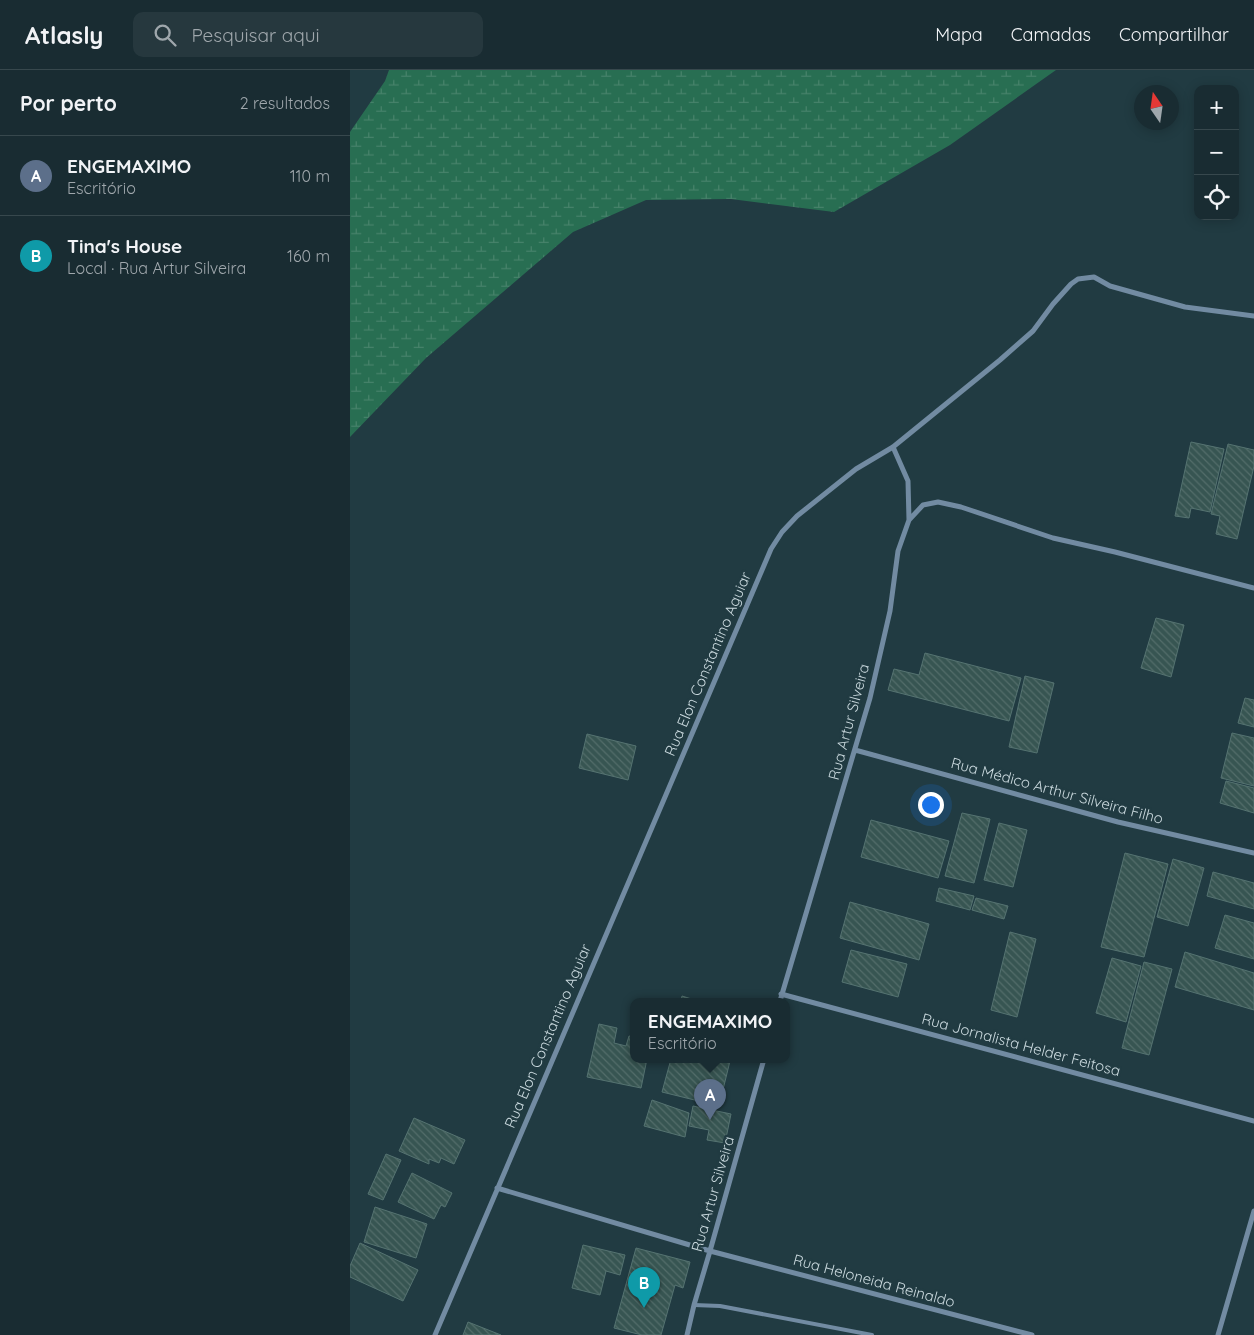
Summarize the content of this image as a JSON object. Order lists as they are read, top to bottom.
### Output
{
  "streets": {
    "street": [
      "Rua Elon Constantino Aguiar",
      "Rua Artur Silveira",
      "Rua Médico Arthur Silveira Filho",
      "Rua Jornalista Helder Feitosa",
      "Rua Heloneida Reinaldo"
    ]
  },
  "crossings": [
    ["Rua Elon Constantino Aguiar", "Rua Artur Silveira"],
    ["Rua Elon Constantino Aguiar", "Rua Heloneida Reinaldo"],
    ["Rua Artur Silveira", "Rua Médico Arthur Silveira Filho"],
    ["Rua Artur Silveira", "Rua Jornalista Helder Feitosa"],
    ["Rua Artur Silveira", "Rua Heloneida Reinaldo"]
  ],
  "north": "top",
  "page": {
    "header": "Atlasly",
    "search": "Pesquisar aqui",
    "nav": ["Mapa", "Camadas", "Compartilhar"],
    "heading": ["Por perto", "2 resultados"],
    "map_buttons": ["+", "−"],
    "list": [
      {
        "mark": "A",
        "name": "ENGEMAXIMO",
        "note": "Escritório",
        "value": "110 m"
      },
      {
        "mark": "B",
        "name": "Tina's House",
        "note": "Local · Rua Artur Silveira",
        "value": "160 m"
      }
    ],
    "popup": ["ENGEMAXIMO", "Escritório"],
    "pins": ["A", "B"]
  }
}
